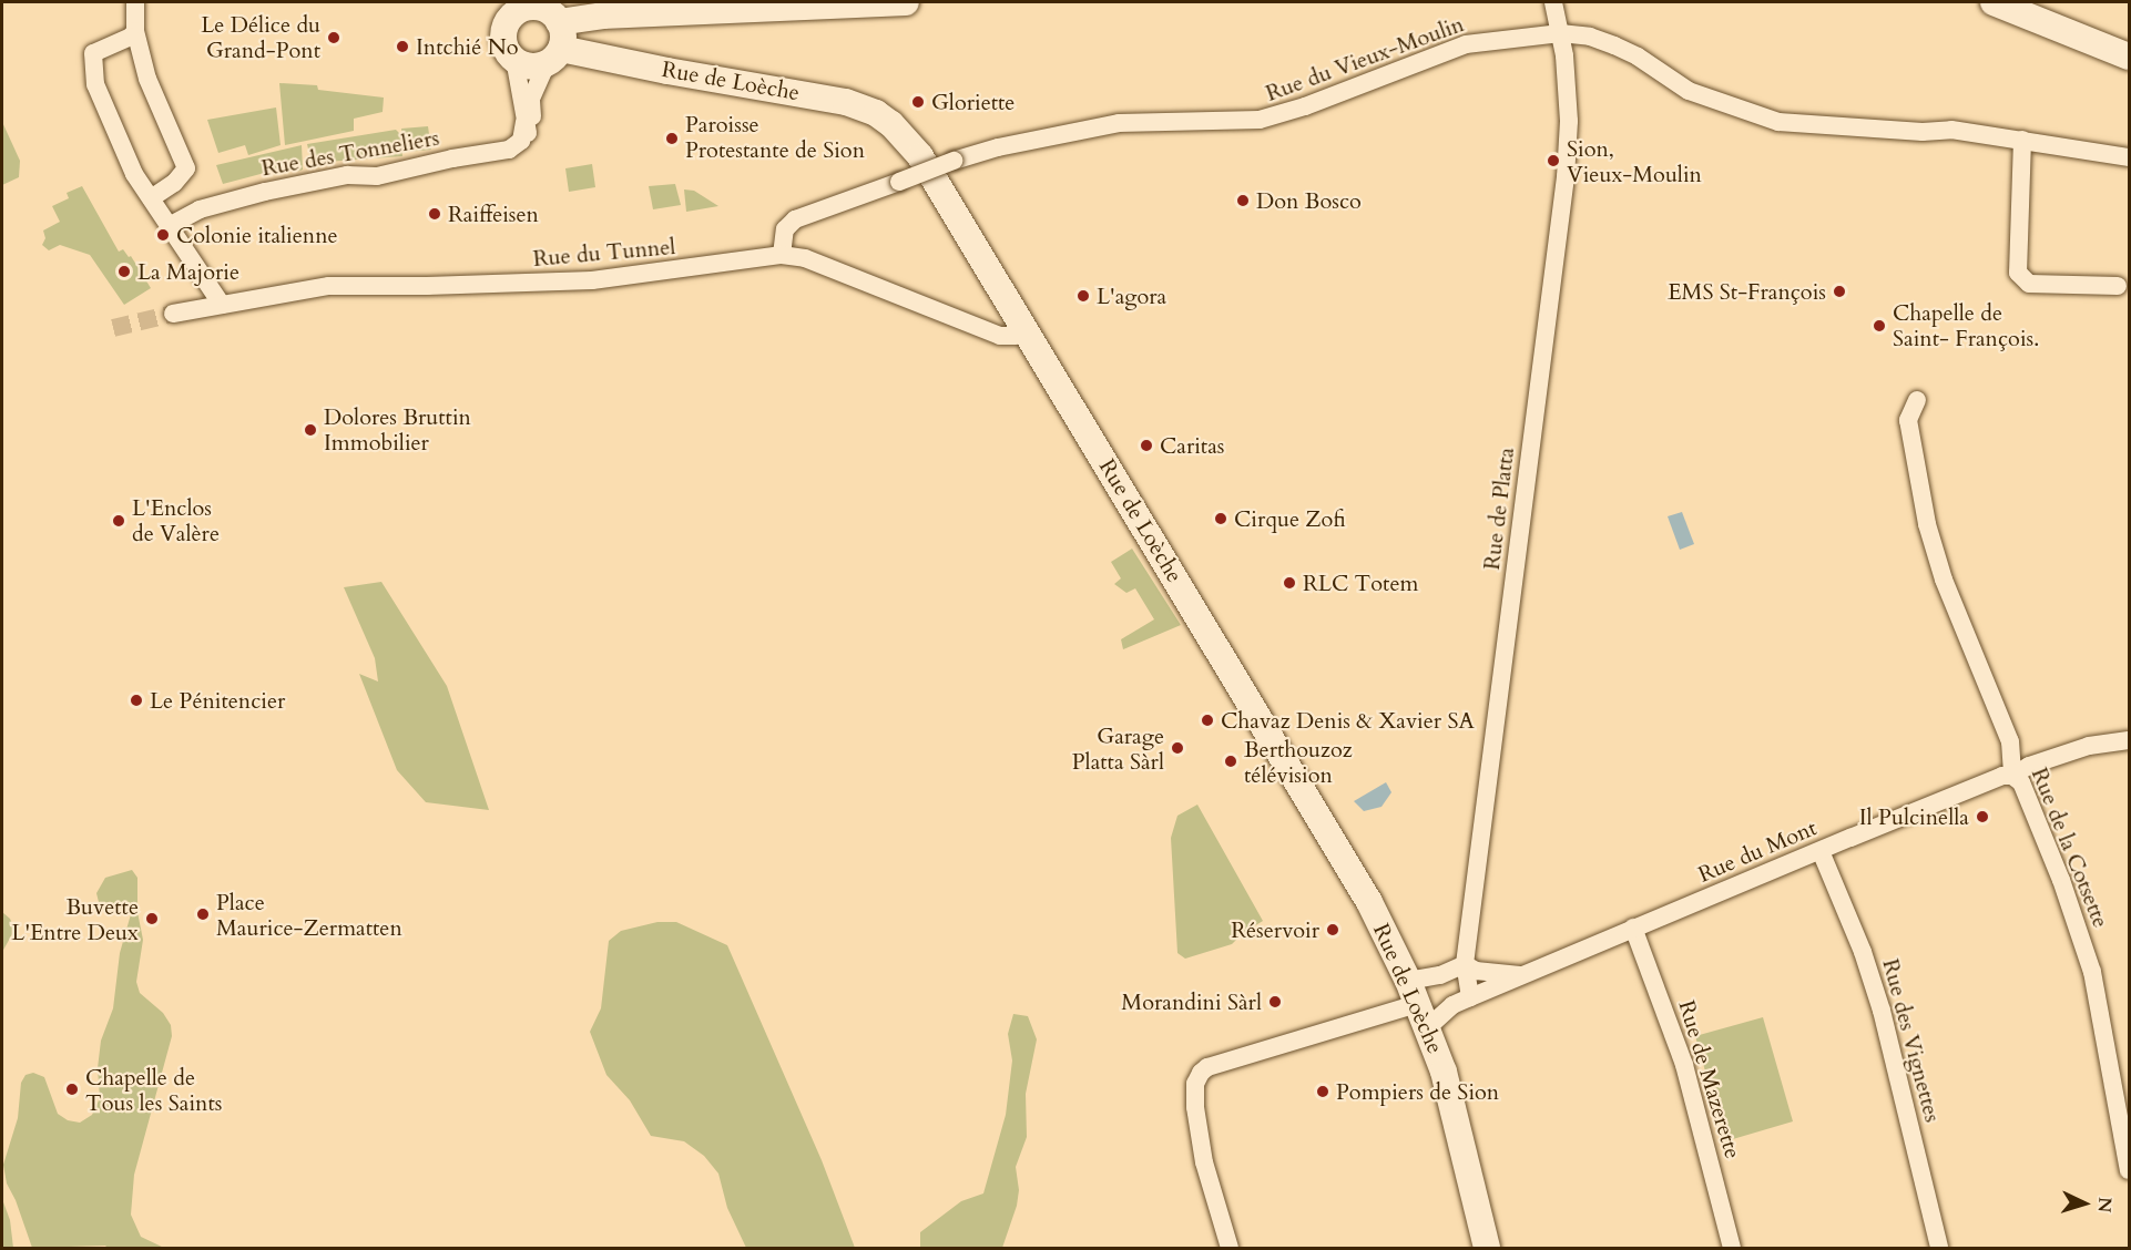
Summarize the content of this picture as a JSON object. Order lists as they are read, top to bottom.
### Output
{
  "streets": {
    "street": [
      "Rue du Vieux-Moulin",
      "Rue de Loèche",
      "Rue des Tonneliers",
      "Rue du Tunnel",
      "Rue de Platta",
      "Rue de la Cotsette",
      "Rue du Mont",
      "Rue des Vignettes",
      "Rue de Mazerette"
    ]
  },
  "crossings": [
    ["Rue du Vieux-Moulin", "Rue du Tunnel"],
    ["Rue du Vieux-Moulin", "Rue de Platta"],
    ["Rue de Loèche", "Rue du Tunnel"],
    ["Rue de Loèche", "Rue du Mont"],
    ["Rue de Platta", "Rue du Mont"],
    ["Rue de la Cotsette", "Rue du Mont"],
    ["Rue du Mont", "Rue des Vignettes"],
    ["Rue du Mont", "Rue de Mazerette"]
  ],
  "places": [
    "Le Délice du Grand-Pont",
    "Intchié No",
    "Gloriette",
    "Paroisse Protestante de Sion",
    "Sion, Vieux-Moulin",
    "Don Bosco",
    "Raiffeisen",
    "Colonie italienne",
    "La Majorie",
    "EMS St-François",
    "L'agora",
    "Chapelle de Saint- François.",
    "Dolores Bruttin Immobilier",
    "Caritas",
    "Cirque Zofi",
    "L'Enclos de Valère",
    "RLC Totem",
    "Le Pénitencier",
    "Chavaz Denis & Xavier SA",
    "Garage Platta Sàrl",
    "Berthouzoz télévision",
    "Il Pulcinella",
    "Place Maurice-Zermatten",
    "Buvette L'Entre Deux",
    "Réservoir",
    "Morandini Sàrl",
    "Chapelle de Tous les Saints",
    "Pompiers de Sion"
  ],
  "north": "right"
}
